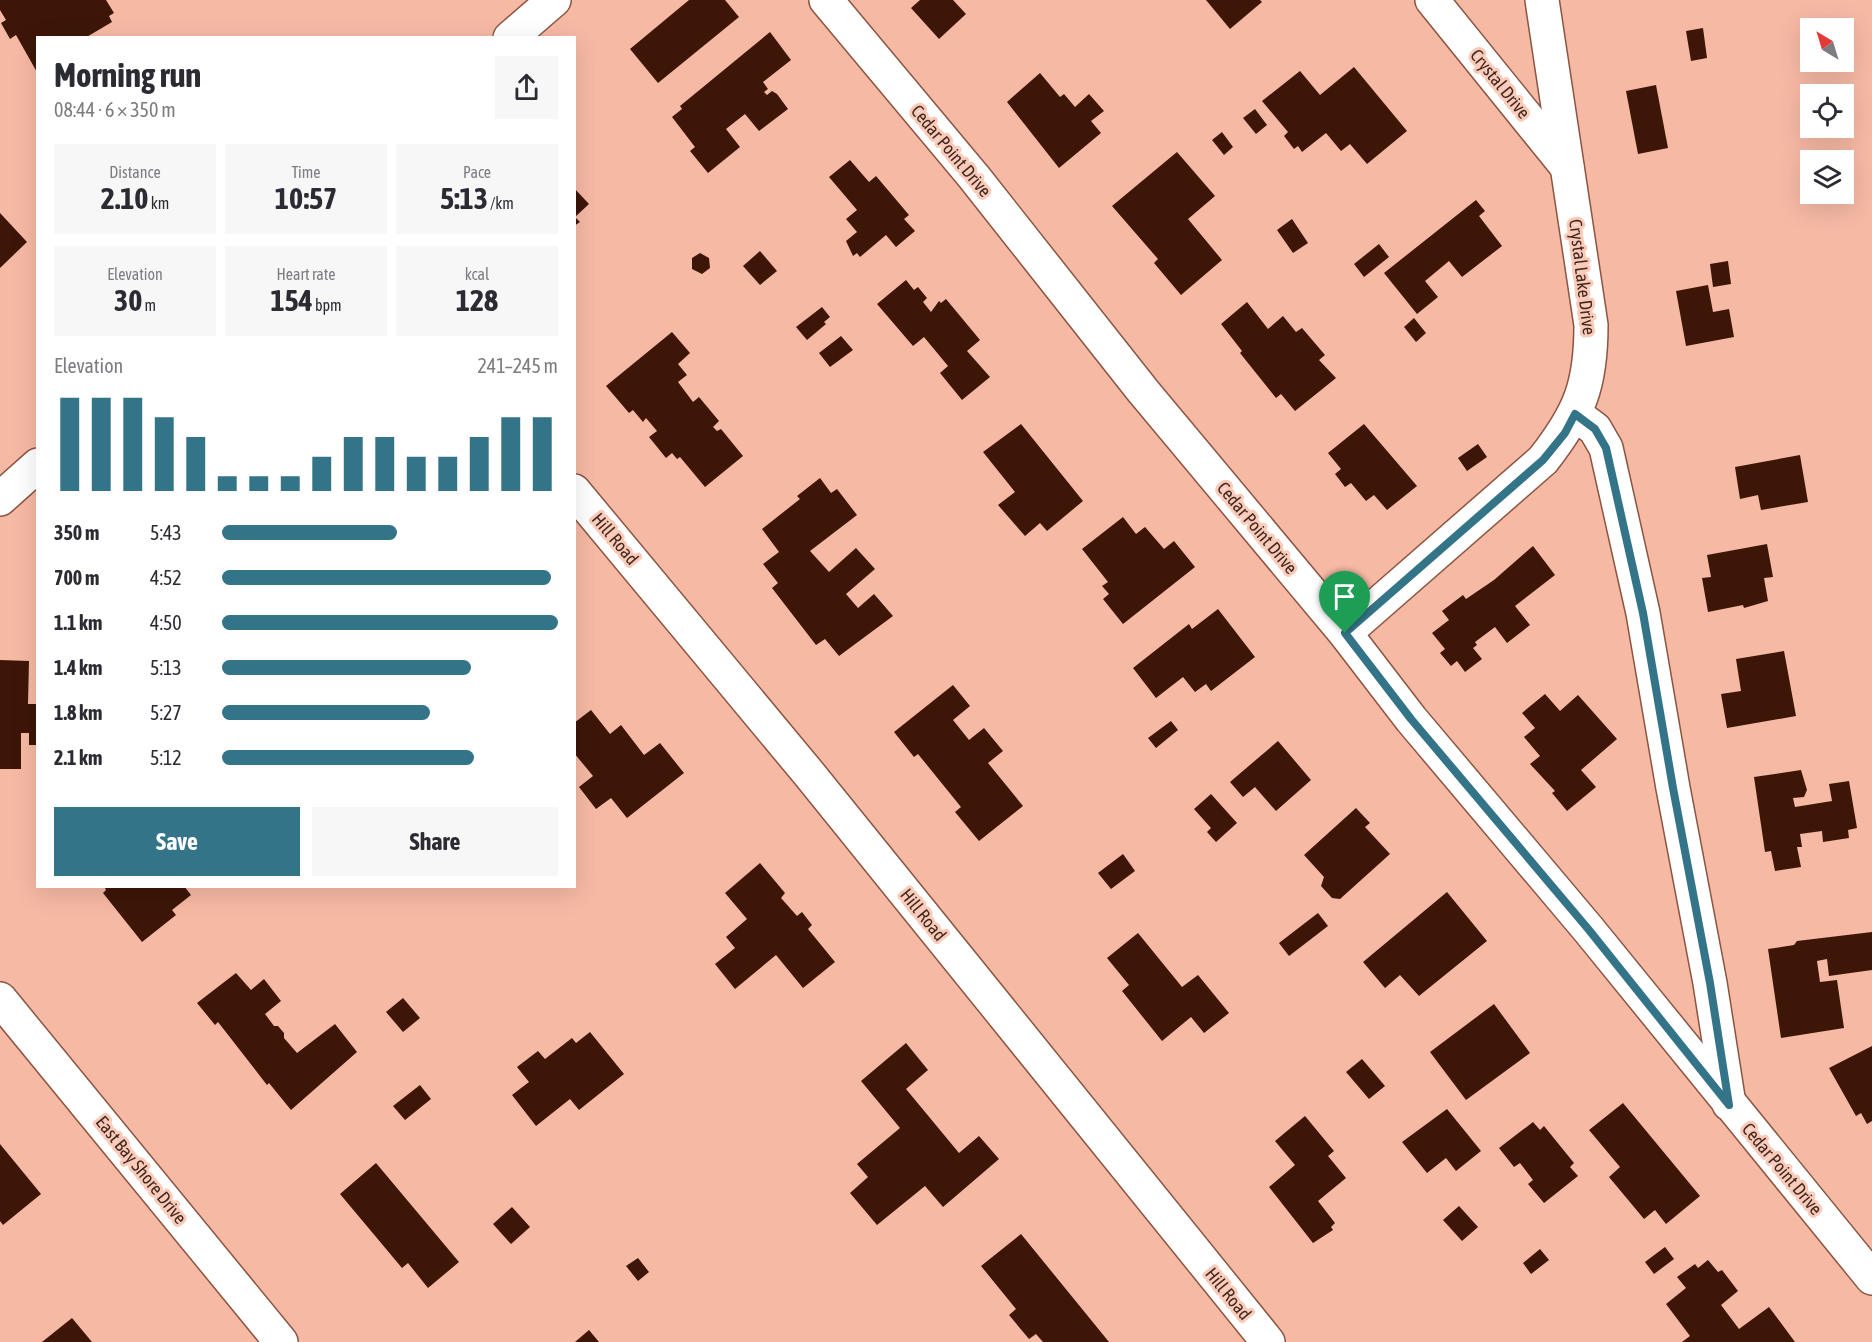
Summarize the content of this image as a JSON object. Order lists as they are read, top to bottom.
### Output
{
  "streets": {
    "street": [
      "Crystal Drive",
      "Cedar Point Drive",
      "Crystal Lake Drive",
      "Hill Road",
      "East Bay Shore Drive"
    ]
  },
  "crossings": [
    ["Crystal Drive", "Crystal Lake Drive"],
    ["Cedar Point Drive", "Crystal Lake Drive"]
  ],
  "north": "top left",
  "page": {
    "heading": ["Morning run", "08:44 · 6 × 350 m"],
    "stats": [
      ["Distance", "2.10 km"],
      ["Time", "10:57"],
      ["Pace", "5:13 /km"],
      ["Elevation", "30 m"],
      ["Heart rate", "154 bpm"],
      ["kcal", "128"]
    ],
    "chart": ["Elevation", "241–245 m"],
    "list": [
      {
        "name": "350 m",
        "note": "5:43"
      },
      {
        "name": "700 m",
        "note": "4:52"
      },
      {
        "name": "1.1 km",
        "note": "4:50"
      },
      {
        "name": "1.4 km",
        "note": "5:13"
      },
      {
        "name": "1.8 km",
        "note": "5:27"
      },
      {
        "name": "2.1 km",
        "note": "5:12"
      }
    ],
    "buttons": ["Save", "Share"]
  }
}
